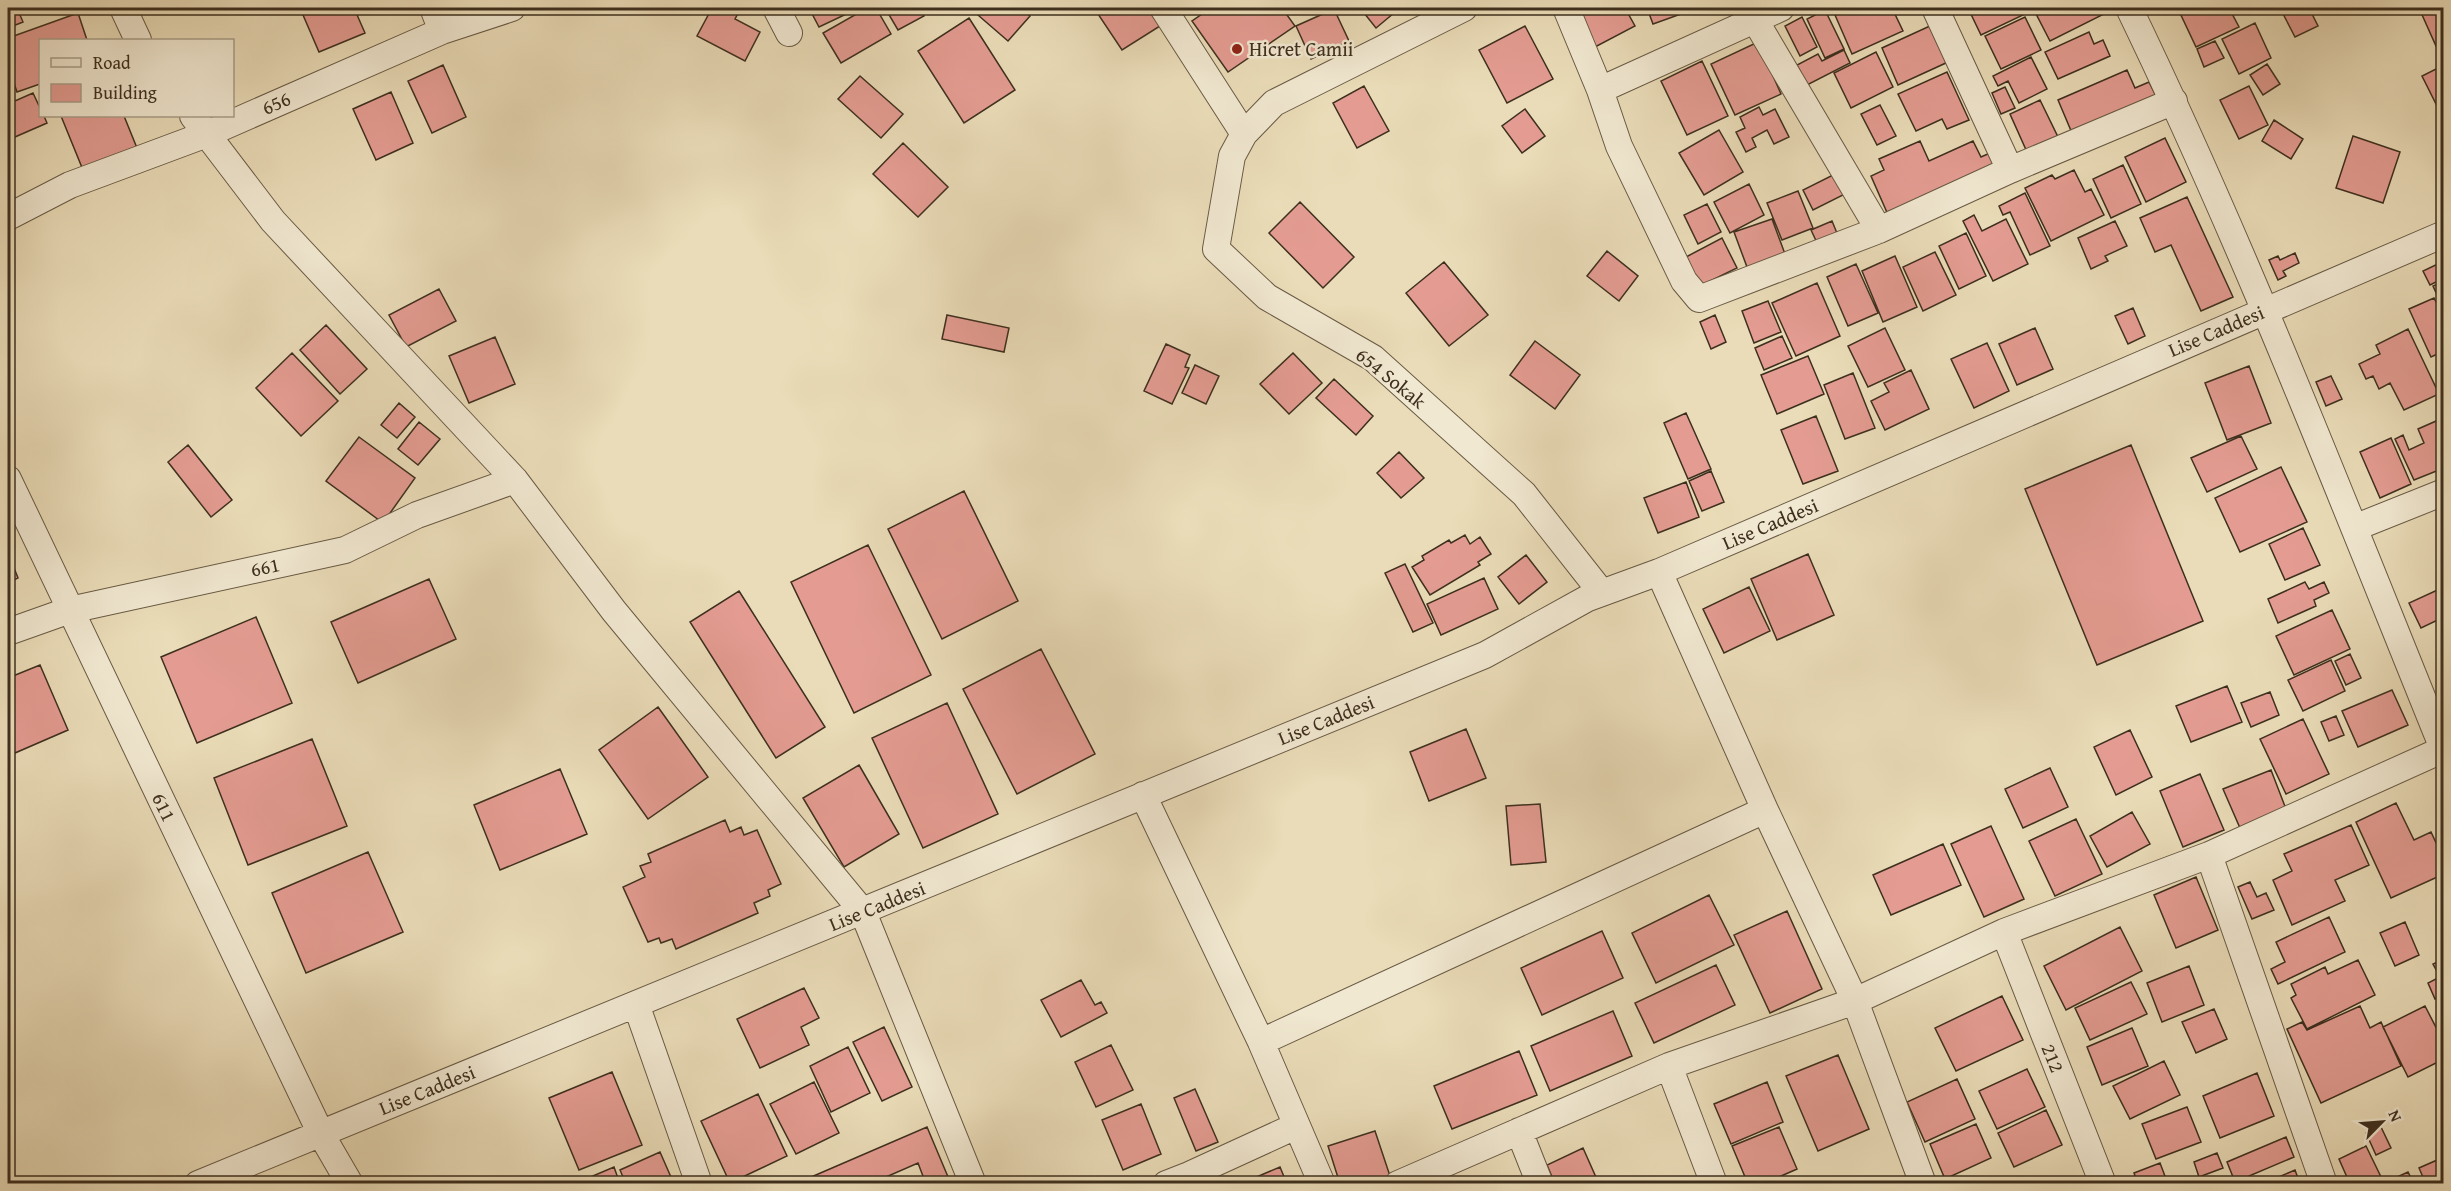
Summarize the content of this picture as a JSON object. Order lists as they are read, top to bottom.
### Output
{
  "streets": {
    "street": [
      "656",
      "Lise Caddesi",
      "654 Sokak",
      "661",
      "611",
      "212"
    ]
  },
  "crossings": [
    ["Lise Caddesi", "654 Sokak"],
    ["Lise Caddesi", "611"],
    ["661", "611"]
  ],
  "places": ["Hicret Camii"],
  "legend": ["Road", "Building"],
  "north": "top right"
}
